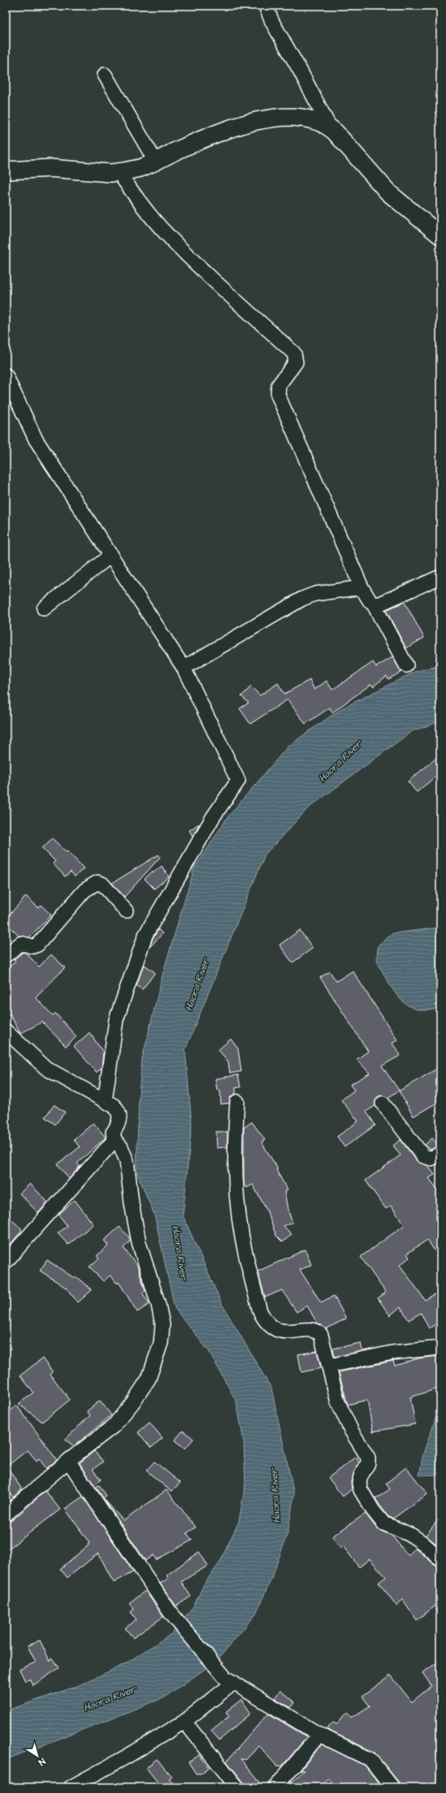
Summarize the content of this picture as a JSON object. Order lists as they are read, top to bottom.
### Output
{
  "water": ["Haora River"],
  "north": "bottom right"
}
